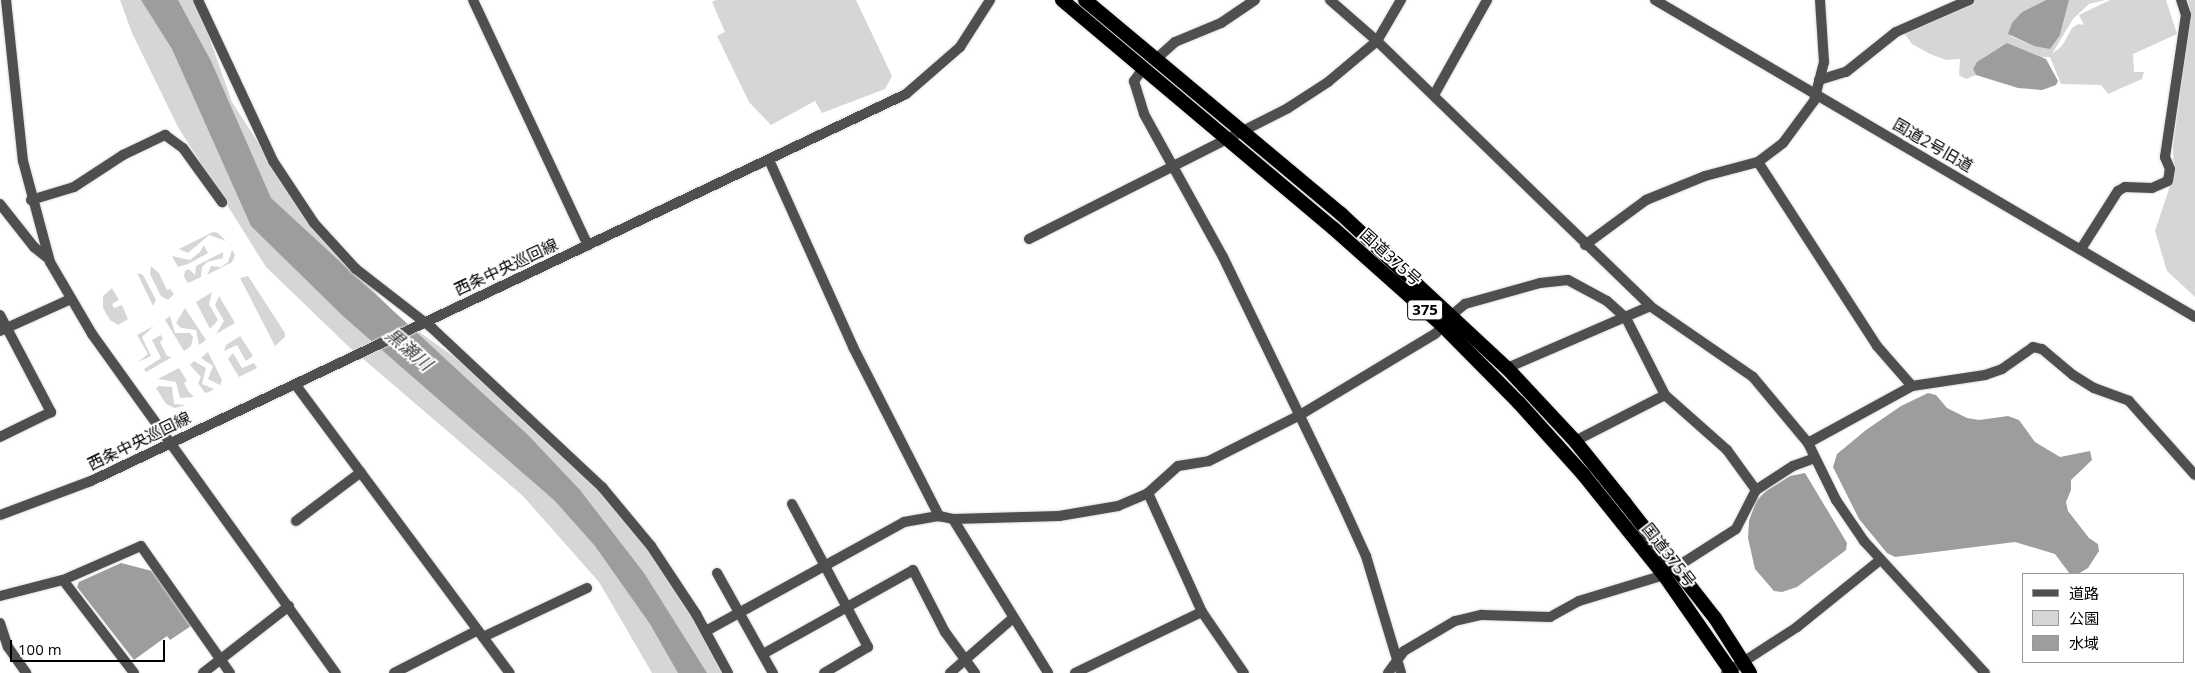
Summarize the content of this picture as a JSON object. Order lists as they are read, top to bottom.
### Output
{
  "streets": {
    "highway": ["国道375号", "375"],
    "street": ["国道2号旧道", "西条中央巡回線"]
  },
  "water": ["黒瀬川"],
  "legend": ["道路", "公園", "水域"],
  "scale_bar": "100 m"
}
